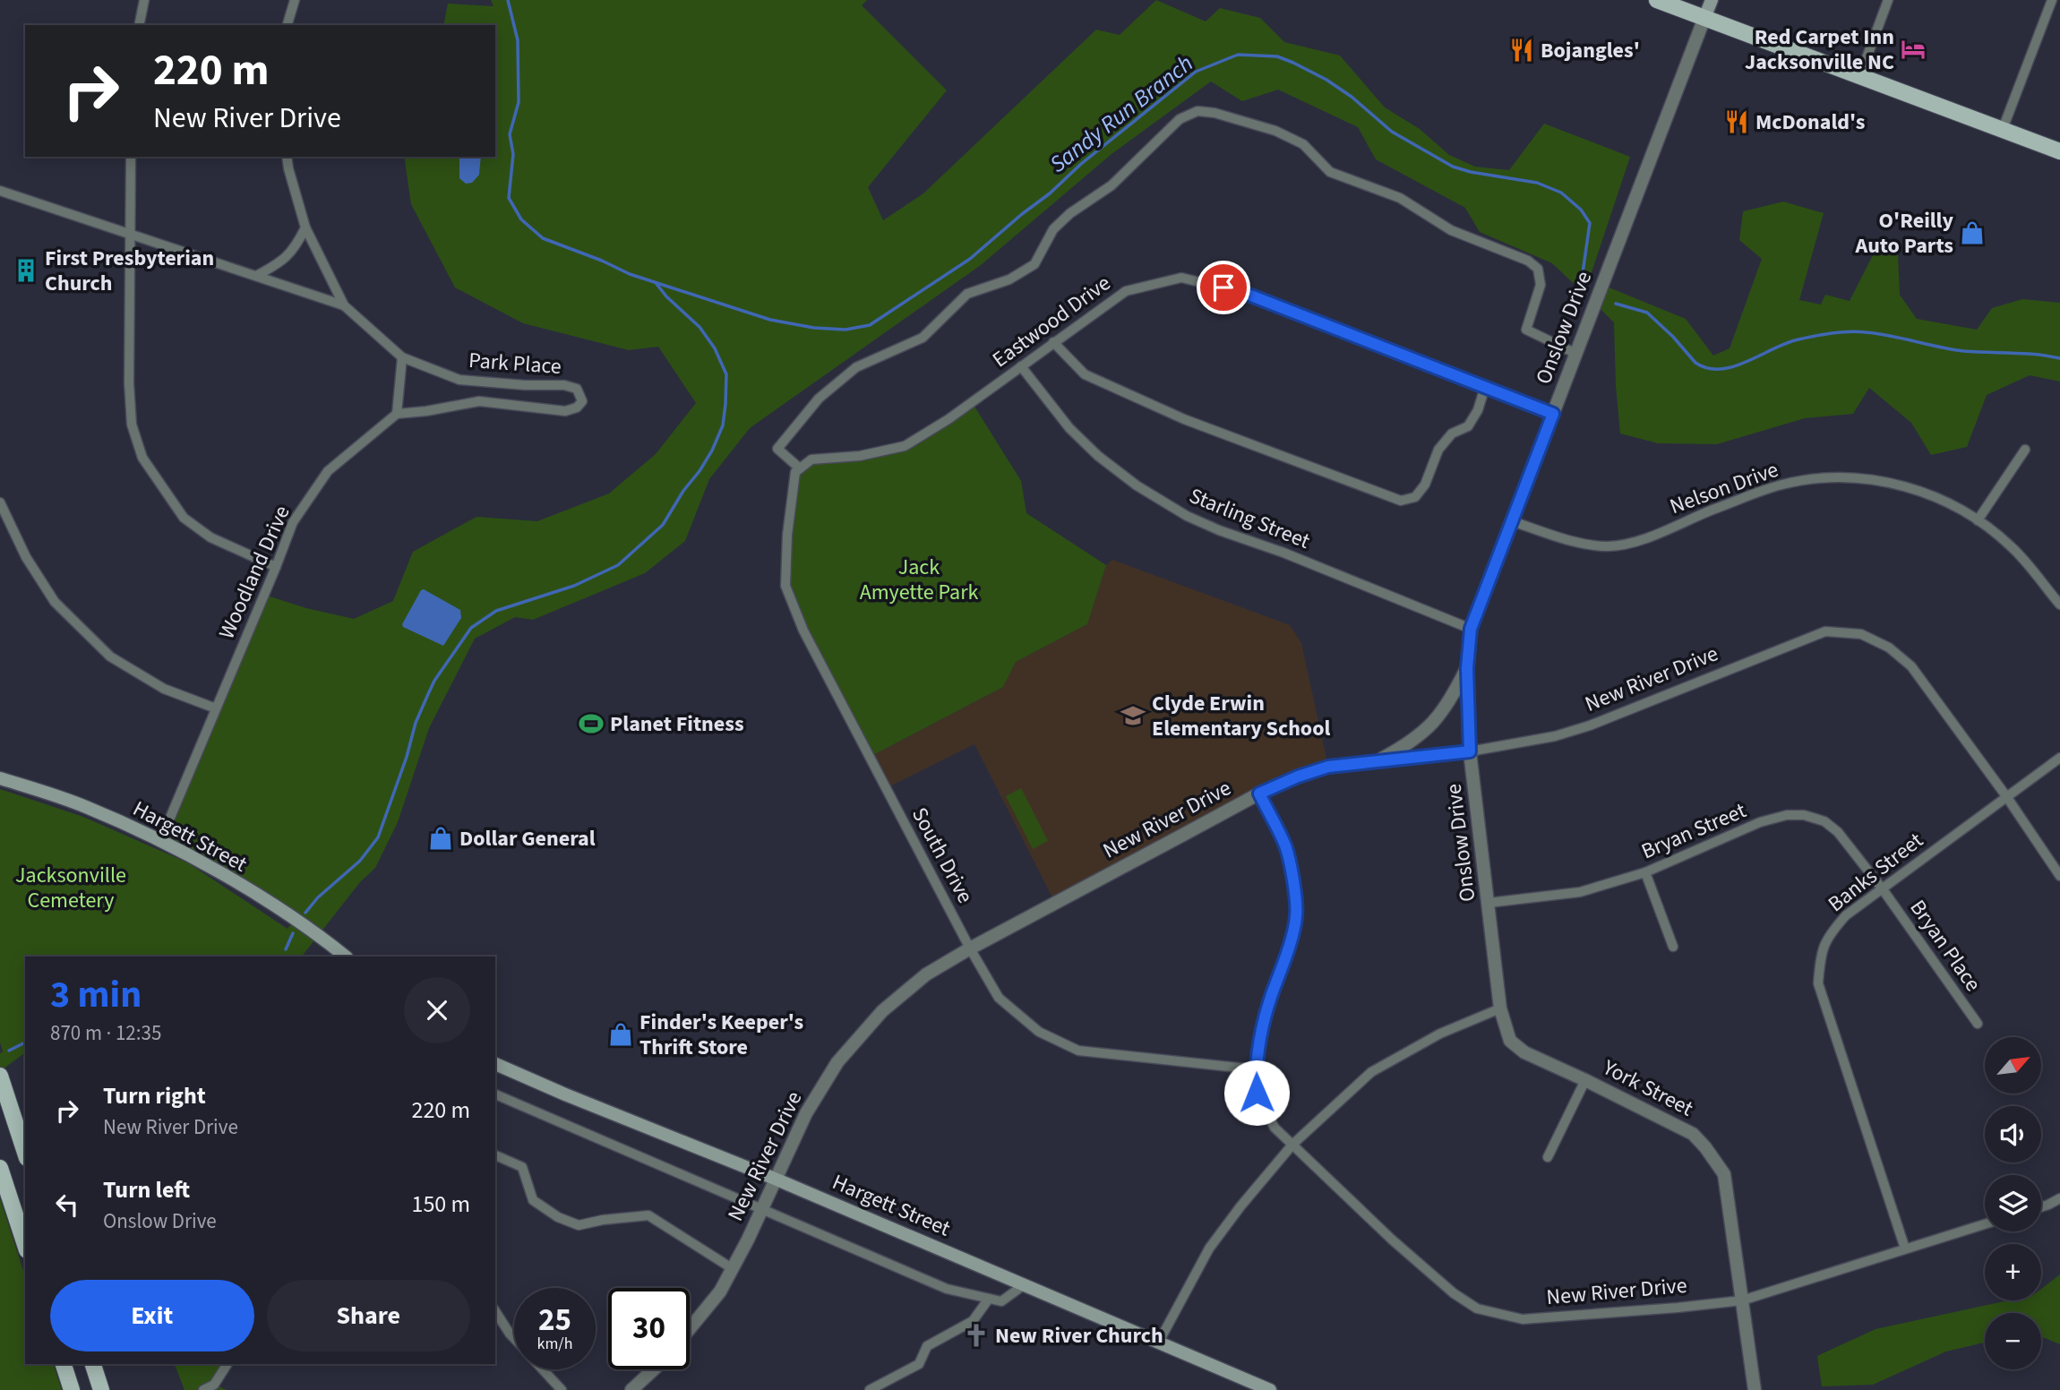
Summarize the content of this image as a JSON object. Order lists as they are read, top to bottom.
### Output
{
  "streets": {
    "main road": ["Onslow Drive", "Hargett Street"],
    "street": [
      "Eastwood Drive",
      "Park Place",
      "Nelson Drive",
      "Starling Street",
      "Woodland Drive",
      "New River Drive",
      "Bryan Street",
      "South Drive",
      "Banks Street",
      "Bryan Place",
      "York Street"
    ]
  },
  "crossings": [
    ["Eastwood Drive", "Onslow Drive"],
    ["Eastwood Drive", "Starling Street"],
    ["Eastwood Drive", "South Drive"],
    ["Onslow Drive", "Nelson Drive"],
    ["Onslow Drive", "Starling Street"],
    ["Onslow Drive", "New River Drive"],
    ["Onslow Drive", "Bryan Street"],
    ["Onslow Drive", "York Street"],
    ["Park Place", "Woodland Drive"],
    ["Woodland Drive", "Hargett Street"],
    ["New River Drive", "Hargett Street"],
    ["New River Drive", "South Drive"],
    ["New River Drive", "Banks Street"],
    ["New River Drive", "York Street"],
    ["Bryan Street", "Banks Street"],
    ["Bryan Street", "Bryan Place"],
    ["Banks Street", "Bryan Place"]
  ],
  "water": ["Sandy Run Branch"],
  "parks": ["Jack Amyette Park", "Jacksonville Cemetery"],
  "places": {
    "hotel": ["Red Carpet Inn Jacksonville NC"],
    "restaurant": ["Bojangles'", "McDonald's"],
    "shop": ["O'Reilly Auto Parts", "Dollar General", "Finder's Keeper's Thrift Store"],
    "building": ["First Presbyterian Church"],
    "school or university": ["Clyde Erwin Elementary School"],
    "sports": ["Planet Fitness"],
    "church": ["New River Church"]
  },
  "north": "top right",
  "page": {
    "turn": ["220 m", "New River Drive"],
    "heading": ["3 min", "870 m · 12:35"],
    "map_buttons": ["+", "−"],
    "list": [
      {
        "name": "Turn right",
        "note": "New River Drive",
        "value": "220 m"
      },
      {
        "name": "Turn left",
        "note": "Onslow Drive",
        "value": "150 m"
      }
    ],
    "buttons": ["Exit", "Share"],
    "speed": "25 km/h",
    "limit": "30"
  }
}
